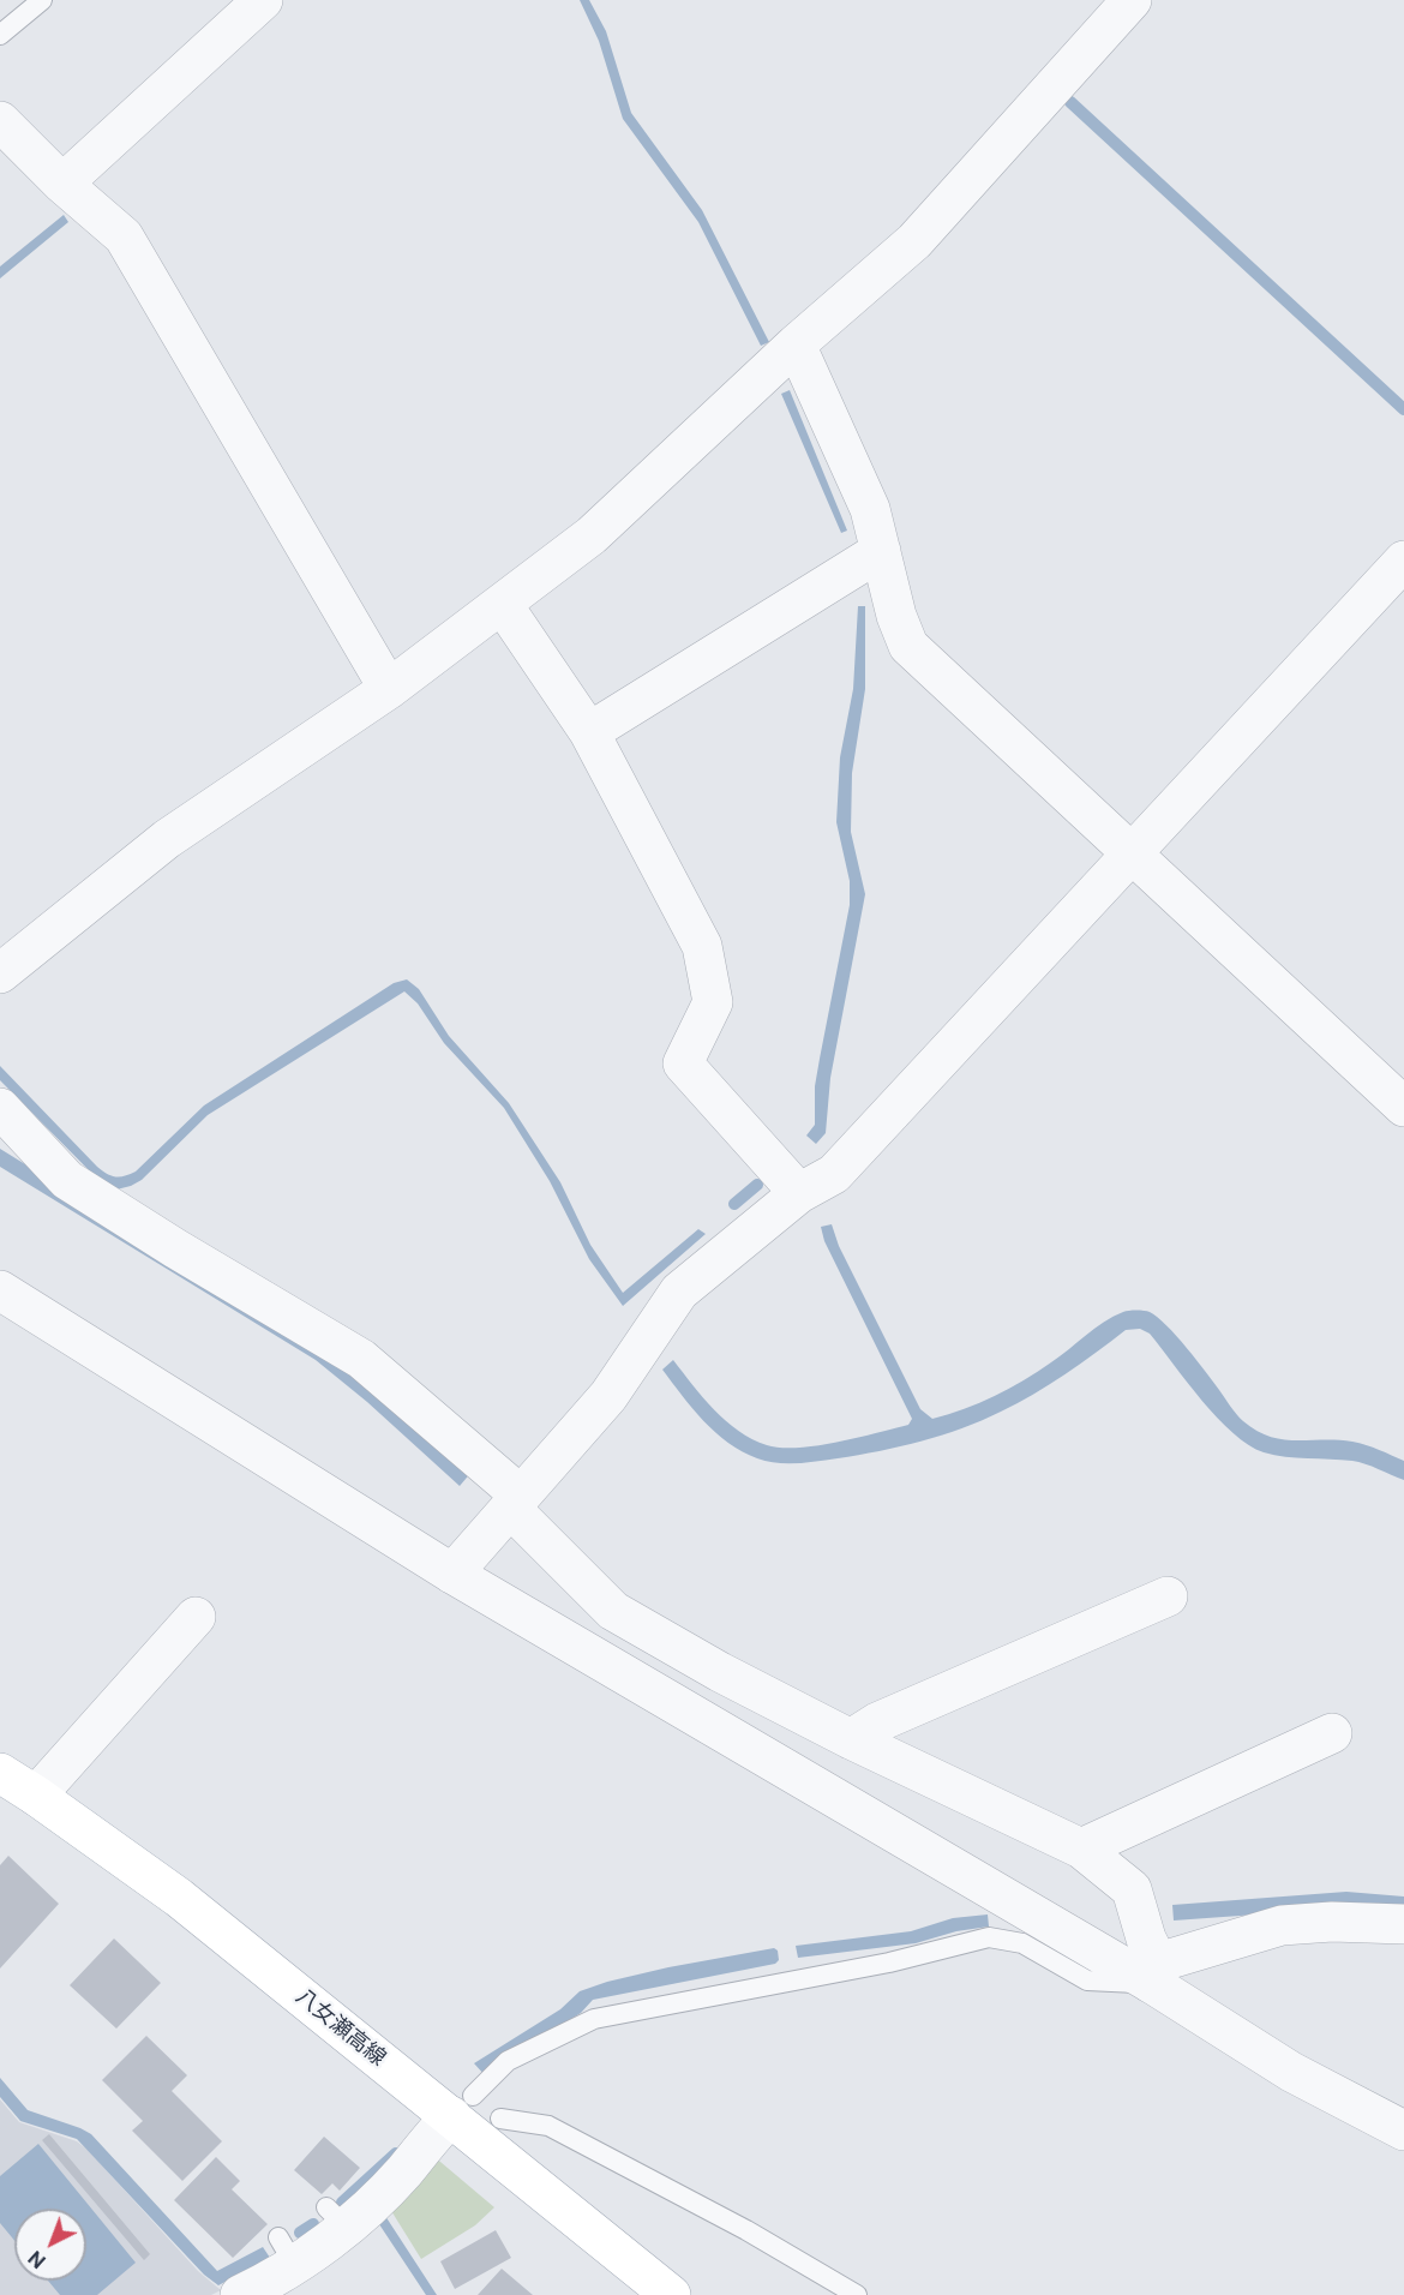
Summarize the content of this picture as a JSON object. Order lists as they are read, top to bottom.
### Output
{
  "streets": {
    "main road": ["八女瀬高線"]
  },
  "north": "bottom left"
}
